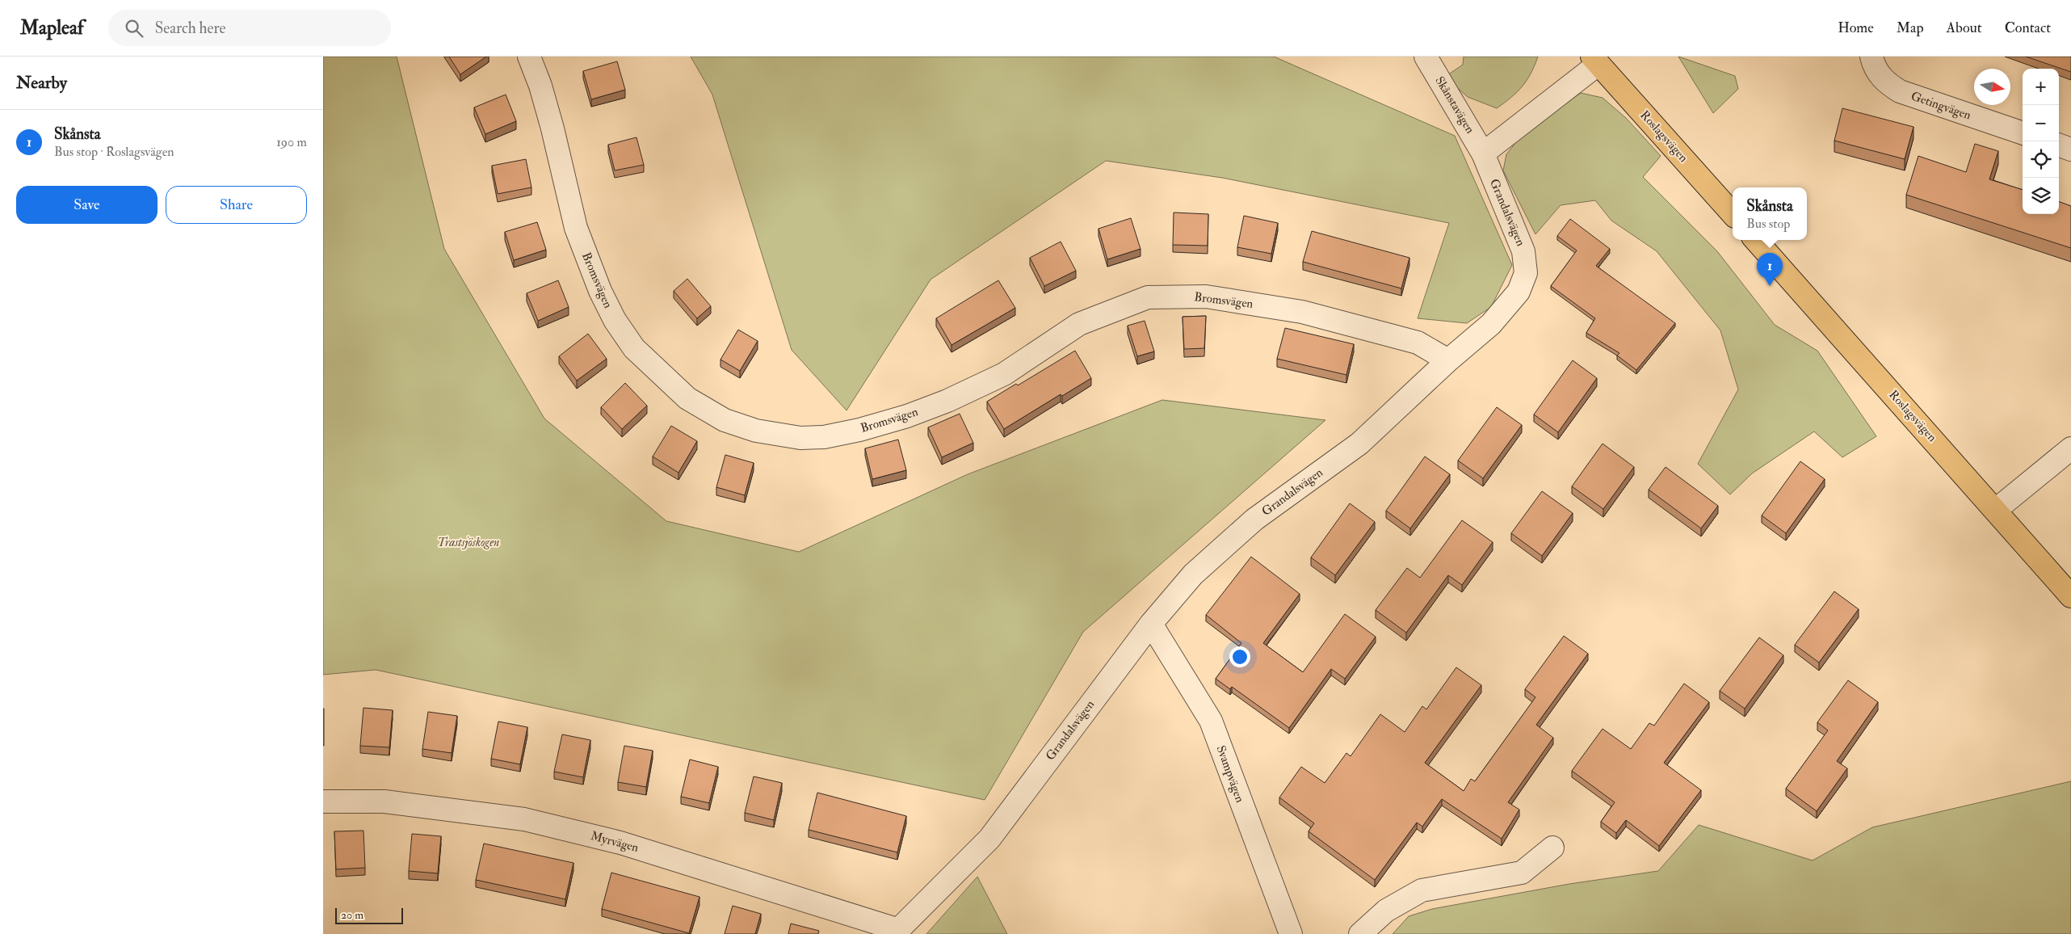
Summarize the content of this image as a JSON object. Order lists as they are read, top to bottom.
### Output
{
  "streets": {
    "main road": ["Roslagsvägen"],
    "street": [
      "Skånstavägen",
      "Getingvägen",
      "Grandalsvägen",
      "Bromsvägen",
      "Svampvägen",
      "Myrvägen"
    ]
  },
  "crossings": [
    ["Skånstavägen", "Grandalsvägen"],
    ["Grandalsvägen", "Bromsvägen"],
    ["Grandalsvägen", "Svampvägen"],
    ["Grandalsvägen", "Myrvägen"]
  ],
  "parks": ["Trastsjöskogen"],
  "scale_bar": "20 m",
  "north": "right",
  "page": {
    "header": "Mapleaf",
    "search": "Search here",
    "nav": [
      "Home",
      "Map",
      "About",
      "Contact"
    ],
    "heading": "Nearby",
    "map_buttons": ["+", "−"],
    "list": [
      {
        "mark": "1",
        "name": "Skånsta",
        "note": "Bus stop · Roslagsvägen",
        "value": "190 m"
      }
    ],
    "buttons": ["Save", "Share"],
    "popup": ["Skånsta", "Bus stop"],
    "pins": "1",
    "scale": "20 m"
  }
}
